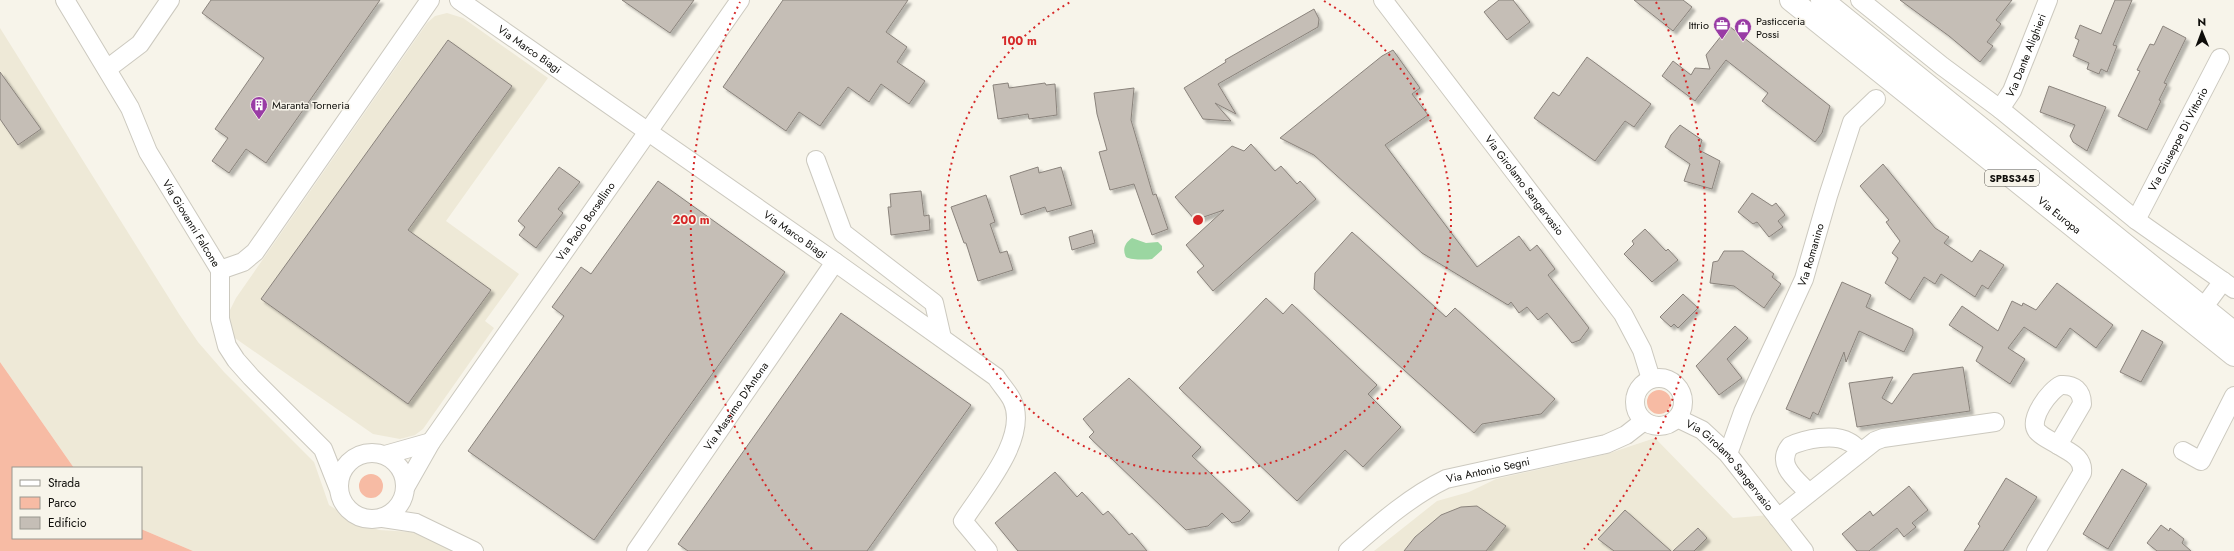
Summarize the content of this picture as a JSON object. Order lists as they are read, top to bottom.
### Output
{
  "streets": {
    "main road": ["SPBS345", "Via Europa"],
    "street": [
      "Via Marco Biagi",
      "Via Dante Alighieri",
      "Via Giuseppe Di Vittorio",
      "Via Girolamo Sangervasio",
      "Via Paolo Borsellino",
      "Via Giovanni Falcone",
      "Via Romanino",
      "Via Massimo D'Antona",
      "Via Antonio Segni"
    ]
  },
  "crossings": [
    ["Via Marco Biagi", "Via Paolo Borsellino"],
    ["Via Marco Biagi", "Via Massimo D'Antona"],
    ["Via Girolamo Sangervasio", "Via Romanino"],
    ["Via Girolamo Sangervasio", "Via Antonio Segni"],
    ["Via Paolo Borsellino", "Via Giovanni Falcone"]
  ],
  "places": {
    "office": ["Ittrio"],
    "shop": ["Pasticceria Possi"],
    "building": ["Maranta Torneria"]
  },
  "legend": ["Strada", "Parco", "Edificio"],
  "north": "top",
  "rings": ["100 m", "200 m"]
}
